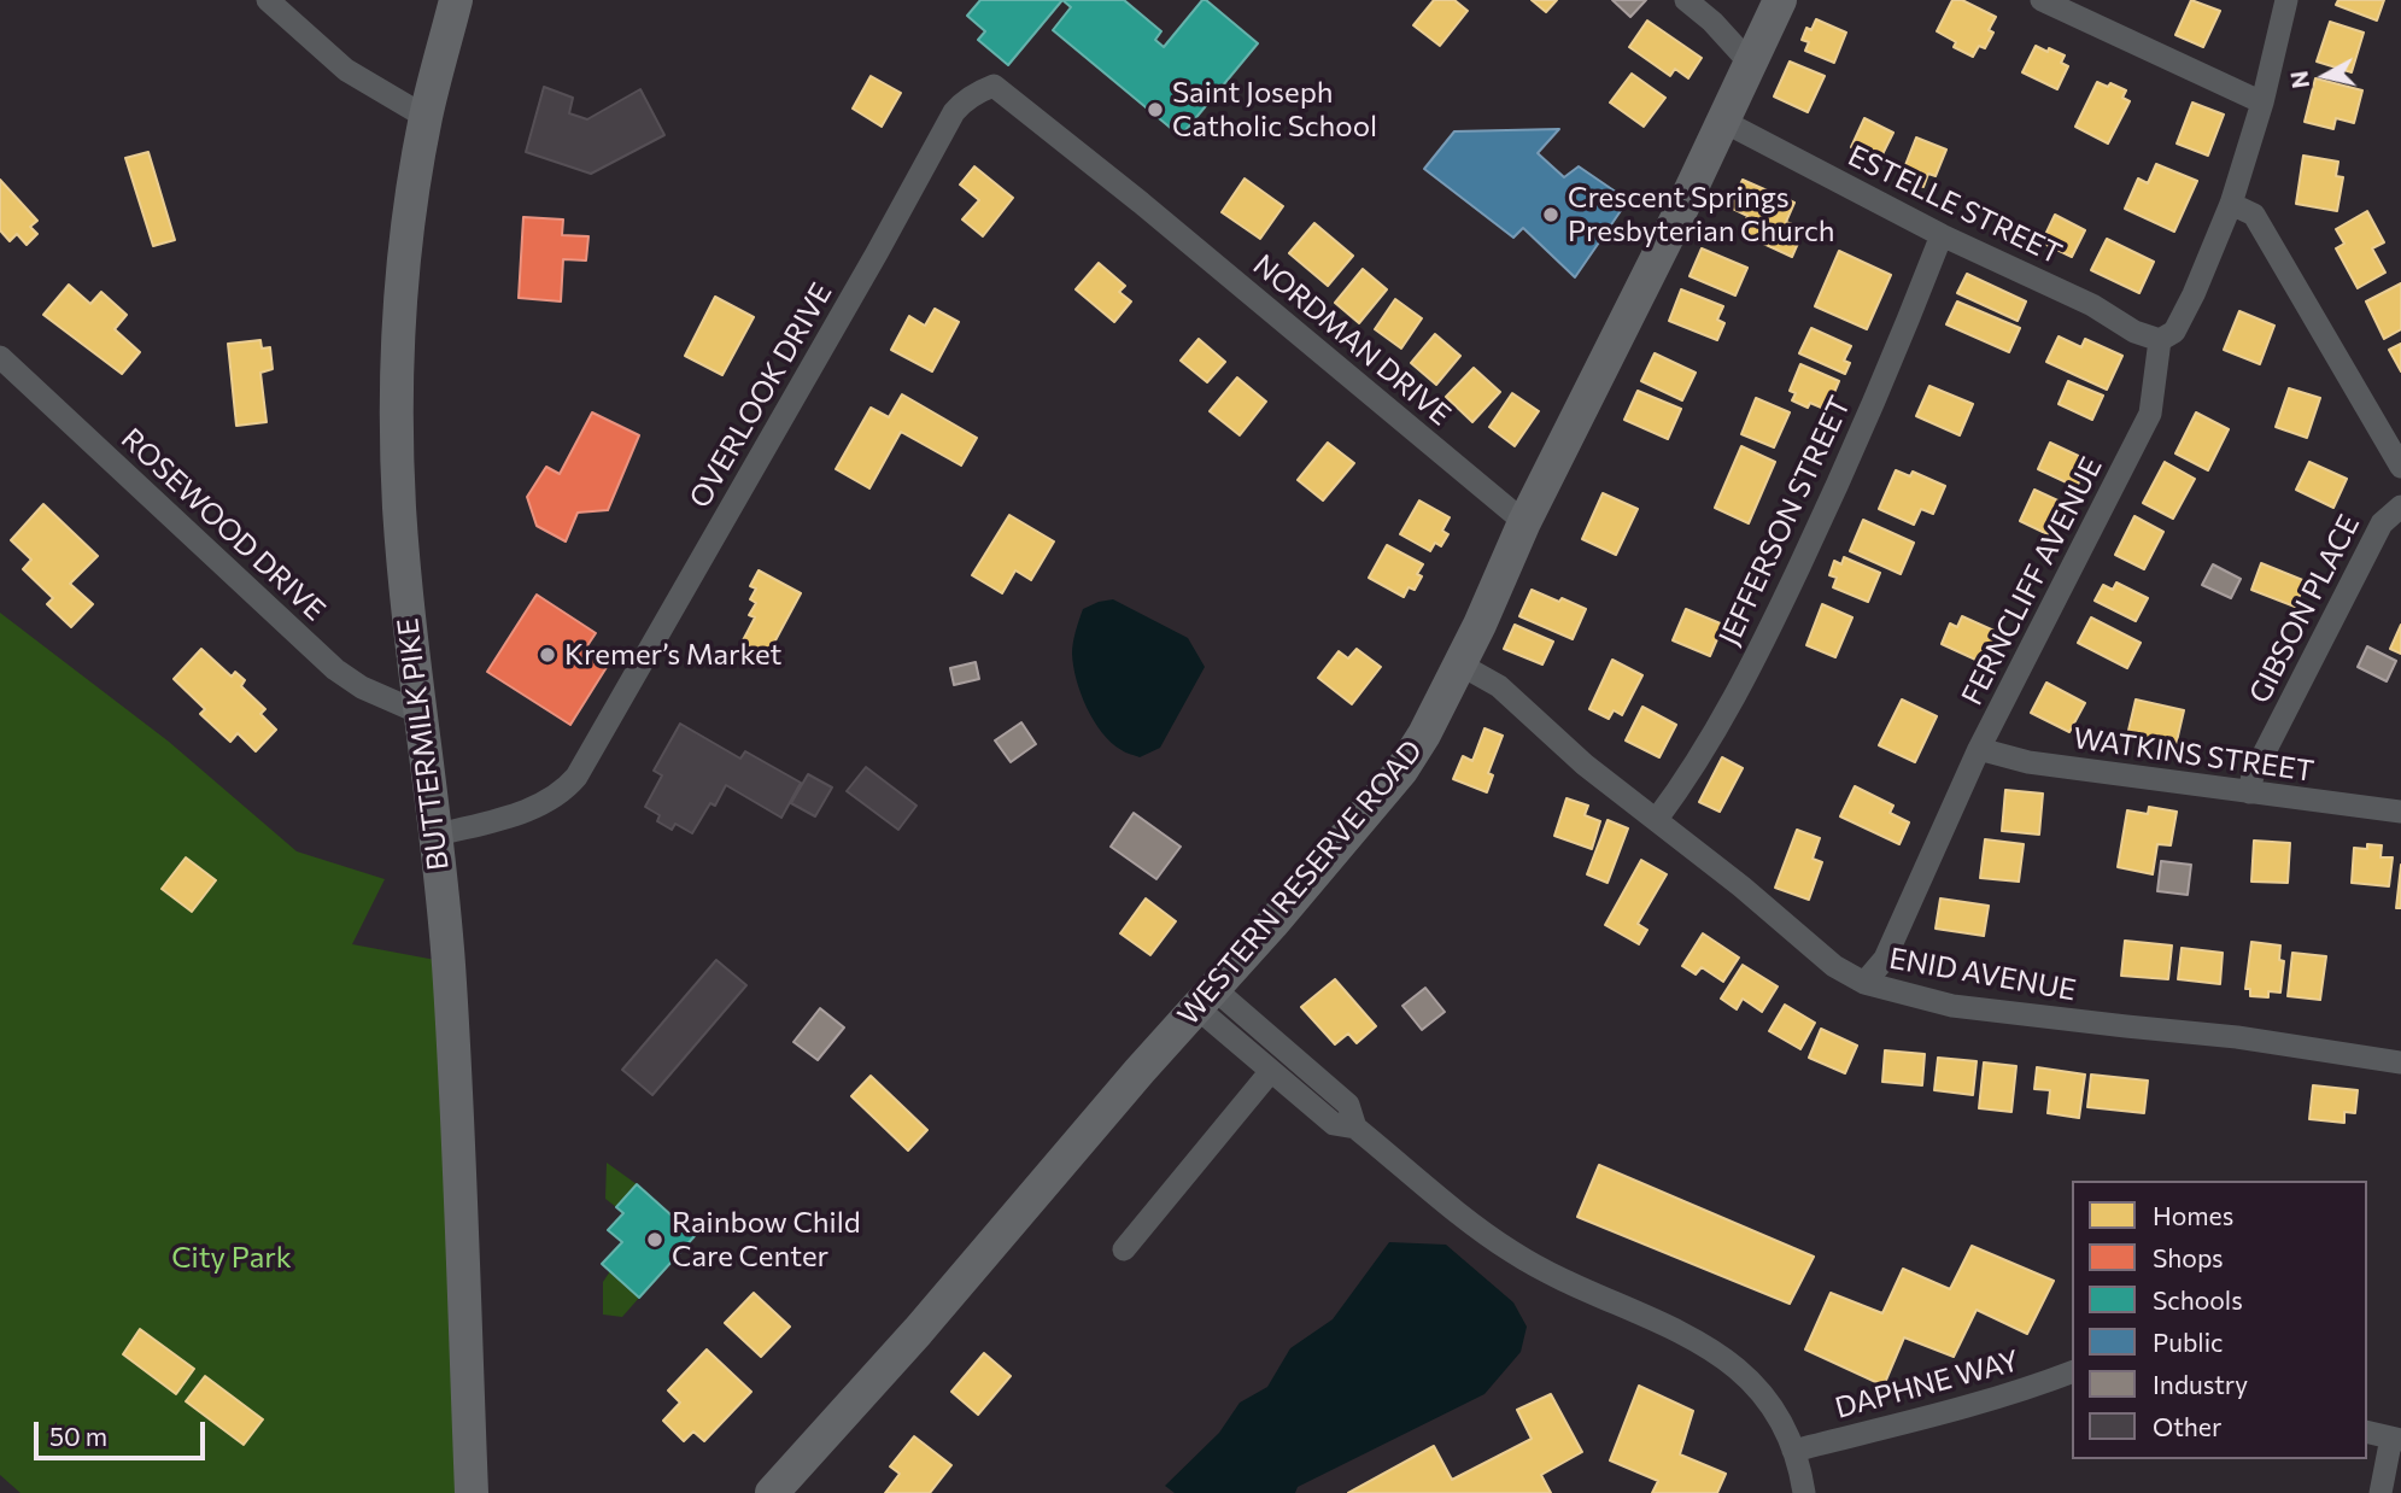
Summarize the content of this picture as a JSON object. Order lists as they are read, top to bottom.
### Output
{
  "streets": {
    "street": [
      "ESTELLE STREET",
      "NORDMAN DRIVE",
      "OVERLOOK DRIVE",
      "JEFFERSON STREET",
      "ROSEWOOD DRIVE",
      "FERNCLIFF AVENUE",
      "GIBSON PLACE",
      "BUTTERMILK PIKE",
      "WATKINS STREET",
      "WESTERN RESERVE ROAD",
      "ENID AVENUE",
      "DAPHNE WAY"
    ]
  },
  "crossings": [
    ["ESTELLE STREET", "JEFFERSON STREET"],
    ["ESTELLE STREET", "FERNCLIFF AVENUE"],
    ["ESTELLE STREET", "WESTERN RESERVE ROAD"],
    ["NORDMAN DRIVE", "OVERLOOK DRIVE"],
    ["NORDMAN DRIVE", "WESTERN RESERVE ROAD"],
    ["OVERLOOK DRIVE", "BUTTERMILK PIKE"],
    ["JEFFERSON STREET", "ENID AVENUE"],
    ["ROSEWOOD DRIVE", "BUTTERMILK PIKE"],
    ["FERNCLIFF AVENUE", "WATKINS STREET"],
    ["FERNCLIFF AVENUE", "ENID AVENUE"],
    ["GIBSON PLACE", "WATKINS STREET"],
    ["WESTERN RESERVE ROAD", "ENID AVENUE"]
  ],
  "parks": ["City Park"],
  "places": [
    "Saint Joseph Catholic School",
    "Crescent Springs Presbyterian Church",
    "Kremer’s Market",
    "Rainbow Child Care Center"
  ],
  "legend": [
    "Homes",
    "Shops",
    "Schools",
    "Public",
    "Industry",
    "Other"
  ],
  "scale_bar": "50 m",
  "north": "left"
}
